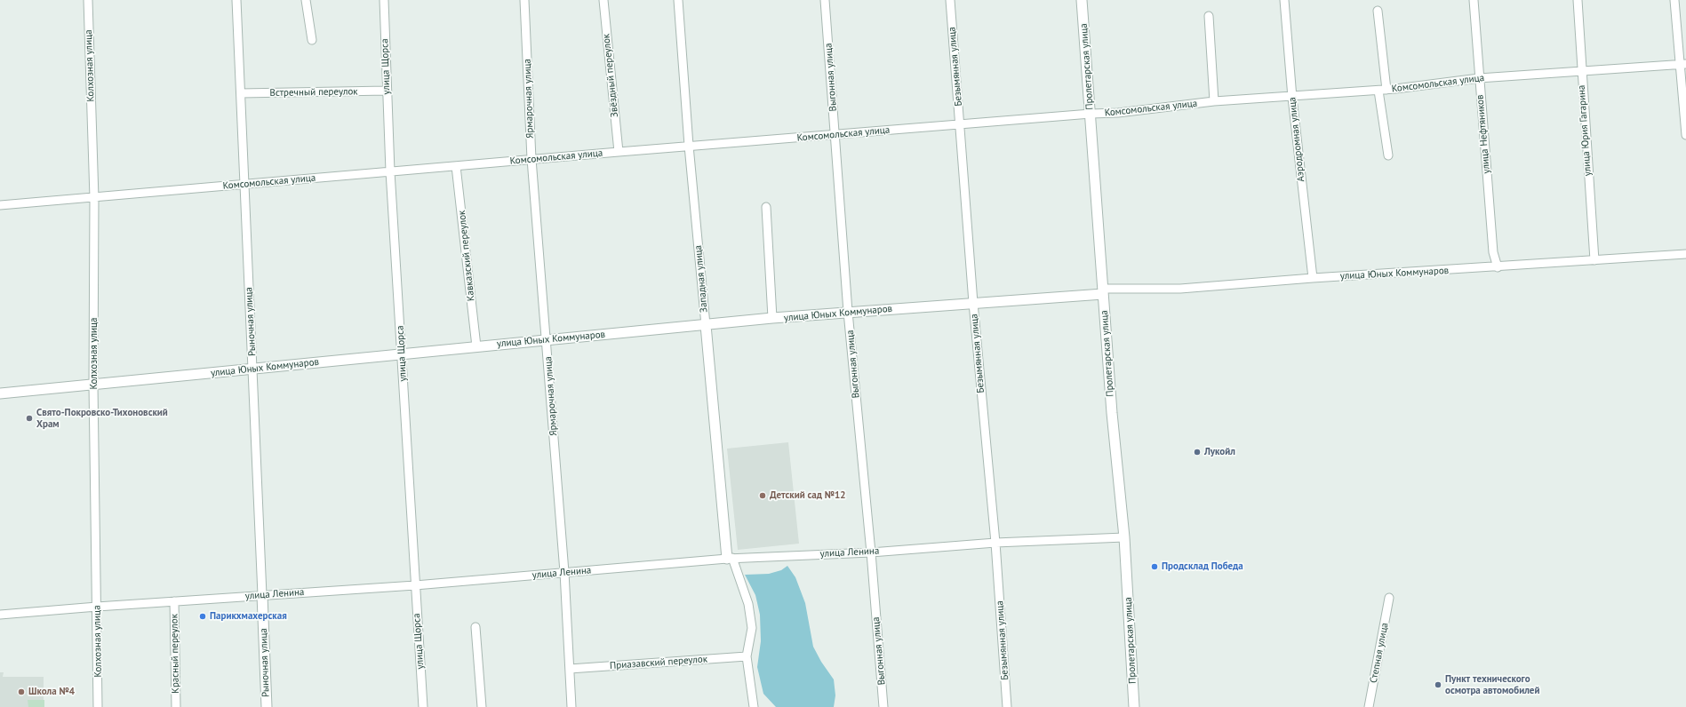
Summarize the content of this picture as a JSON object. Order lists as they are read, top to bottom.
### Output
{
  "streets": {
    "street": [
      "Колхозная улица",
      "улица Щорса",
      "Безымянная улица",
      "Пролетарская улица",
      "Звёздный переулок",
      "Выгонная улица",
      "Комсомольская улица",
      "Встречный переулок",
      "Ярмарочная улица",
      "улица Юрия Гагарина",
      "улица Нефтяников",
      "Аэродромная улица",
      "Кавказский переулок",
      "улица Юных Коммунаров",
      "Западная улица",
      "Рыночная улица",
      "улица Ленина",
      "Степная улица",
      "Красный переулок",
      "Приазавский переулок"
    ]
  },
  "crossings": [
    ["Колхозная улица", "Комсомольская улица"],
    ["Колхозная улица", "улица Юных Коммунаров"],
    ["Колхозная улица", "улица Ленина"],
    ["улица Щорса", "Комсомольская улица"],
    ["улица Щорса", "Встречный переулок"],
    ["улица Щорса", "улица Юных Коммунаров"],
    ["улица Щорса", "улица Ленина"],
    ["Безымянная улица", "Комсомольская улица"],
    ["Безымянная улица", "улица Юных Коммунаров"],
    ["Безымянная улица", "улица Ленина"],
    ["Пролетарская улица", "Комсомольская улица"],
    ["Пролетарская улица", "улица Юных Коммунаров"],
    ["Пролетарская улица", "улица Ленина"],
    ["Звёздный переулок", "Комсомольская улица"],
    ["Выгонная улица", "Комсомольская улица"],
    ["Выгонная улица", "улица Юных Коммунаров"],
    ["Выгонная улица", "улица Ленина"],
    ["Комсомольская улица", "Ярмарочная улица"],
    ["Комсомольская улица", "улица Юрия Гагарина"],
    ["Комсомольская улица", "улица Нефтяников"],
    ["Комсомольская улица", "Аэродромная улица"],
    ["Комсомольская улица", "Кавказский переулок"],
    ["Комсомольская улица", "Западная улица"],
    ["Комсомольская улица", "Рыночная улица"],
    ["Встречный переулок", "Рыночная улица"],
    ["Ярмарочная улица", "улица Юных Коммунаров"],
    ["Ярмарочная улица", "улица Ленина"],
    ["Ярмарочная улица", "Приазавский переулок"],
    ["улица Юрия Гагарина", "улица Юных Коммунаров"],
    ["улица Нефтяников", "улица Юных Коммунаров"],
    ["Аэродромная улица", "улица Юных Коммунаров"],
    ["Кавказский переулок", "улица Юных Коммунаров"],
    ["улица Юных Коммунаров", "Западная улица"],
    ["улица Юных Коммунаров", "Рыночная улица"],
    ["Западная улица", "улица Ленина"],
    ["Рыночная улица", "улица Ленина"],
    ["улица Ленина", "Красный переулок"]
  ],
  "places": [
    "Свято-Покровско-Тихоновский Храм",
    "Лукойл",
    "Детский сад №12",
    "Продсклад Победа",
    "Парикхмахерская",
    "Пункт технического осмотра автомобилей",
    "Школа №4"
  ]
}
